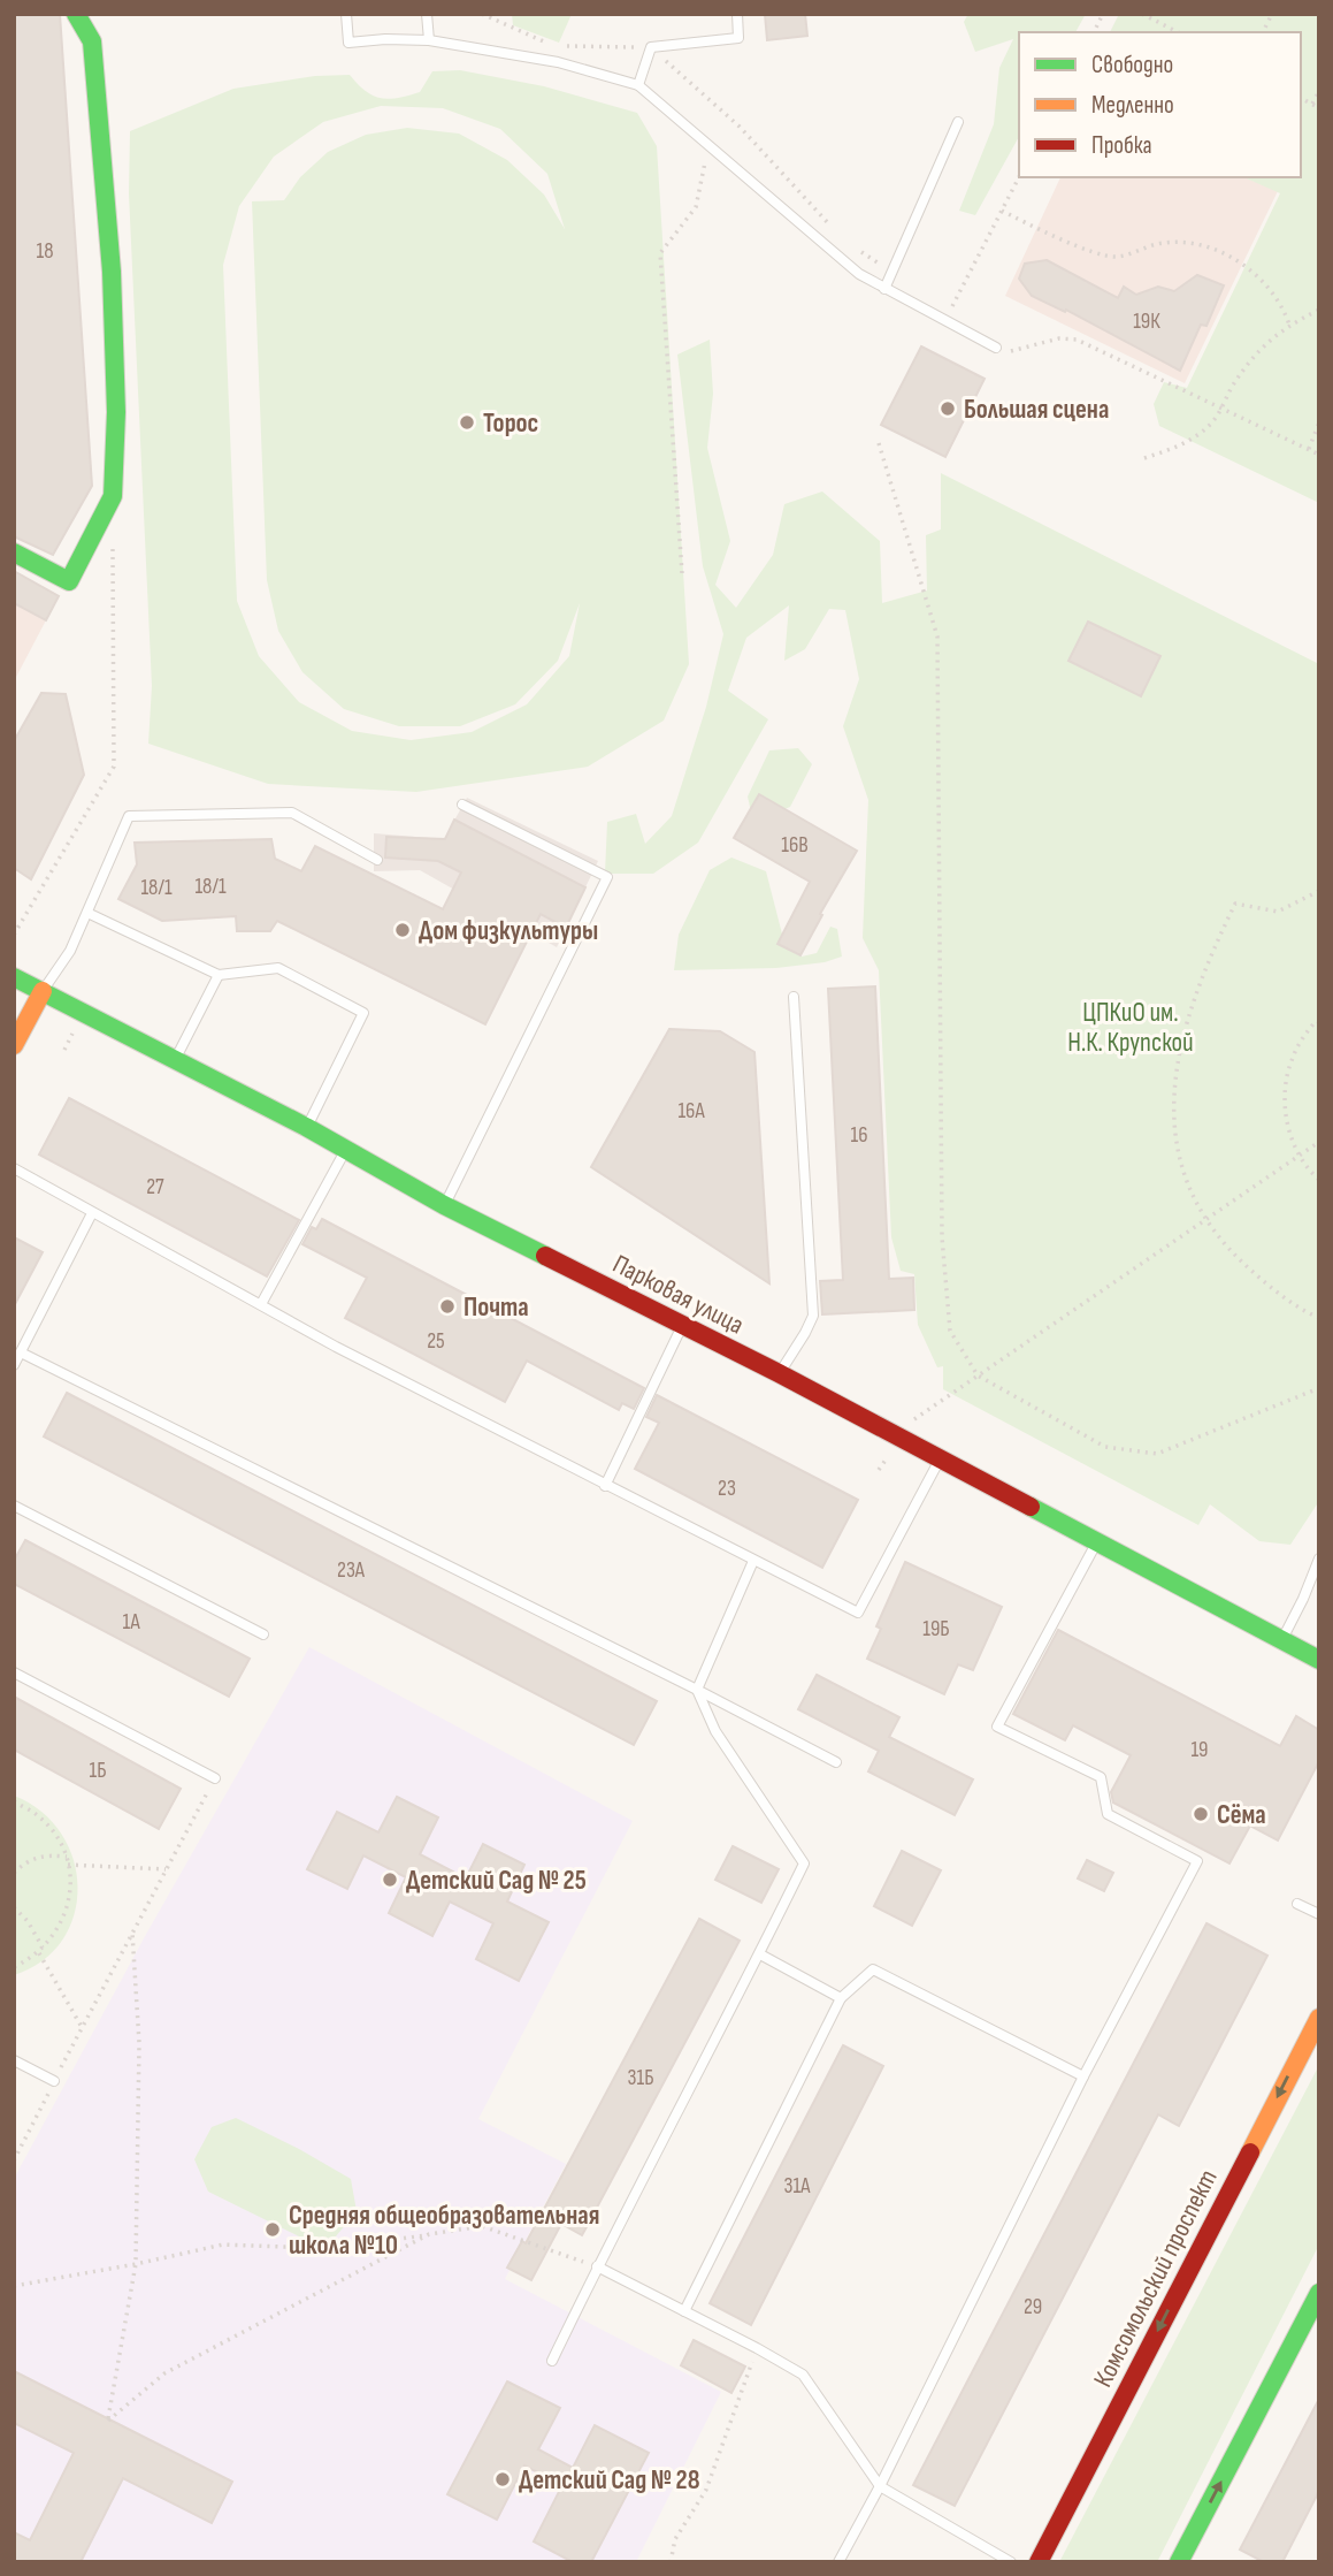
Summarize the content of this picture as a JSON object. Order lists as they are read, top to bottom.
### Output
{
  "streets": {
    "main road": ["Парковая улица", "Комсомольский проспект"]
  },
  "parks": ["ЦПКиО им. Н.К. Крупской"],
  "places": [
    "Большая сцена",
    "Торос",
    "Дом физкультуры",
    "Почта",
    "Сёма",
    "Детский Сад № 25",
    "Средняя общеобразовательная школа №10",
    "Детский Сад № 28"
  ],
  "house_numbers": [
    "18",
    "19К",
    "16В",
    "18/1",
    "18/1",
    "16А",
    "16",
    "27",
    "25",
    "23",
    "23А",
    "1А",
    "19Б",
    "19",
    "1Б",
    "31Б",
    "31А",
    "29"
  ],
  "legend": ["Свободно", "Медленно", "Пробка"]
}
